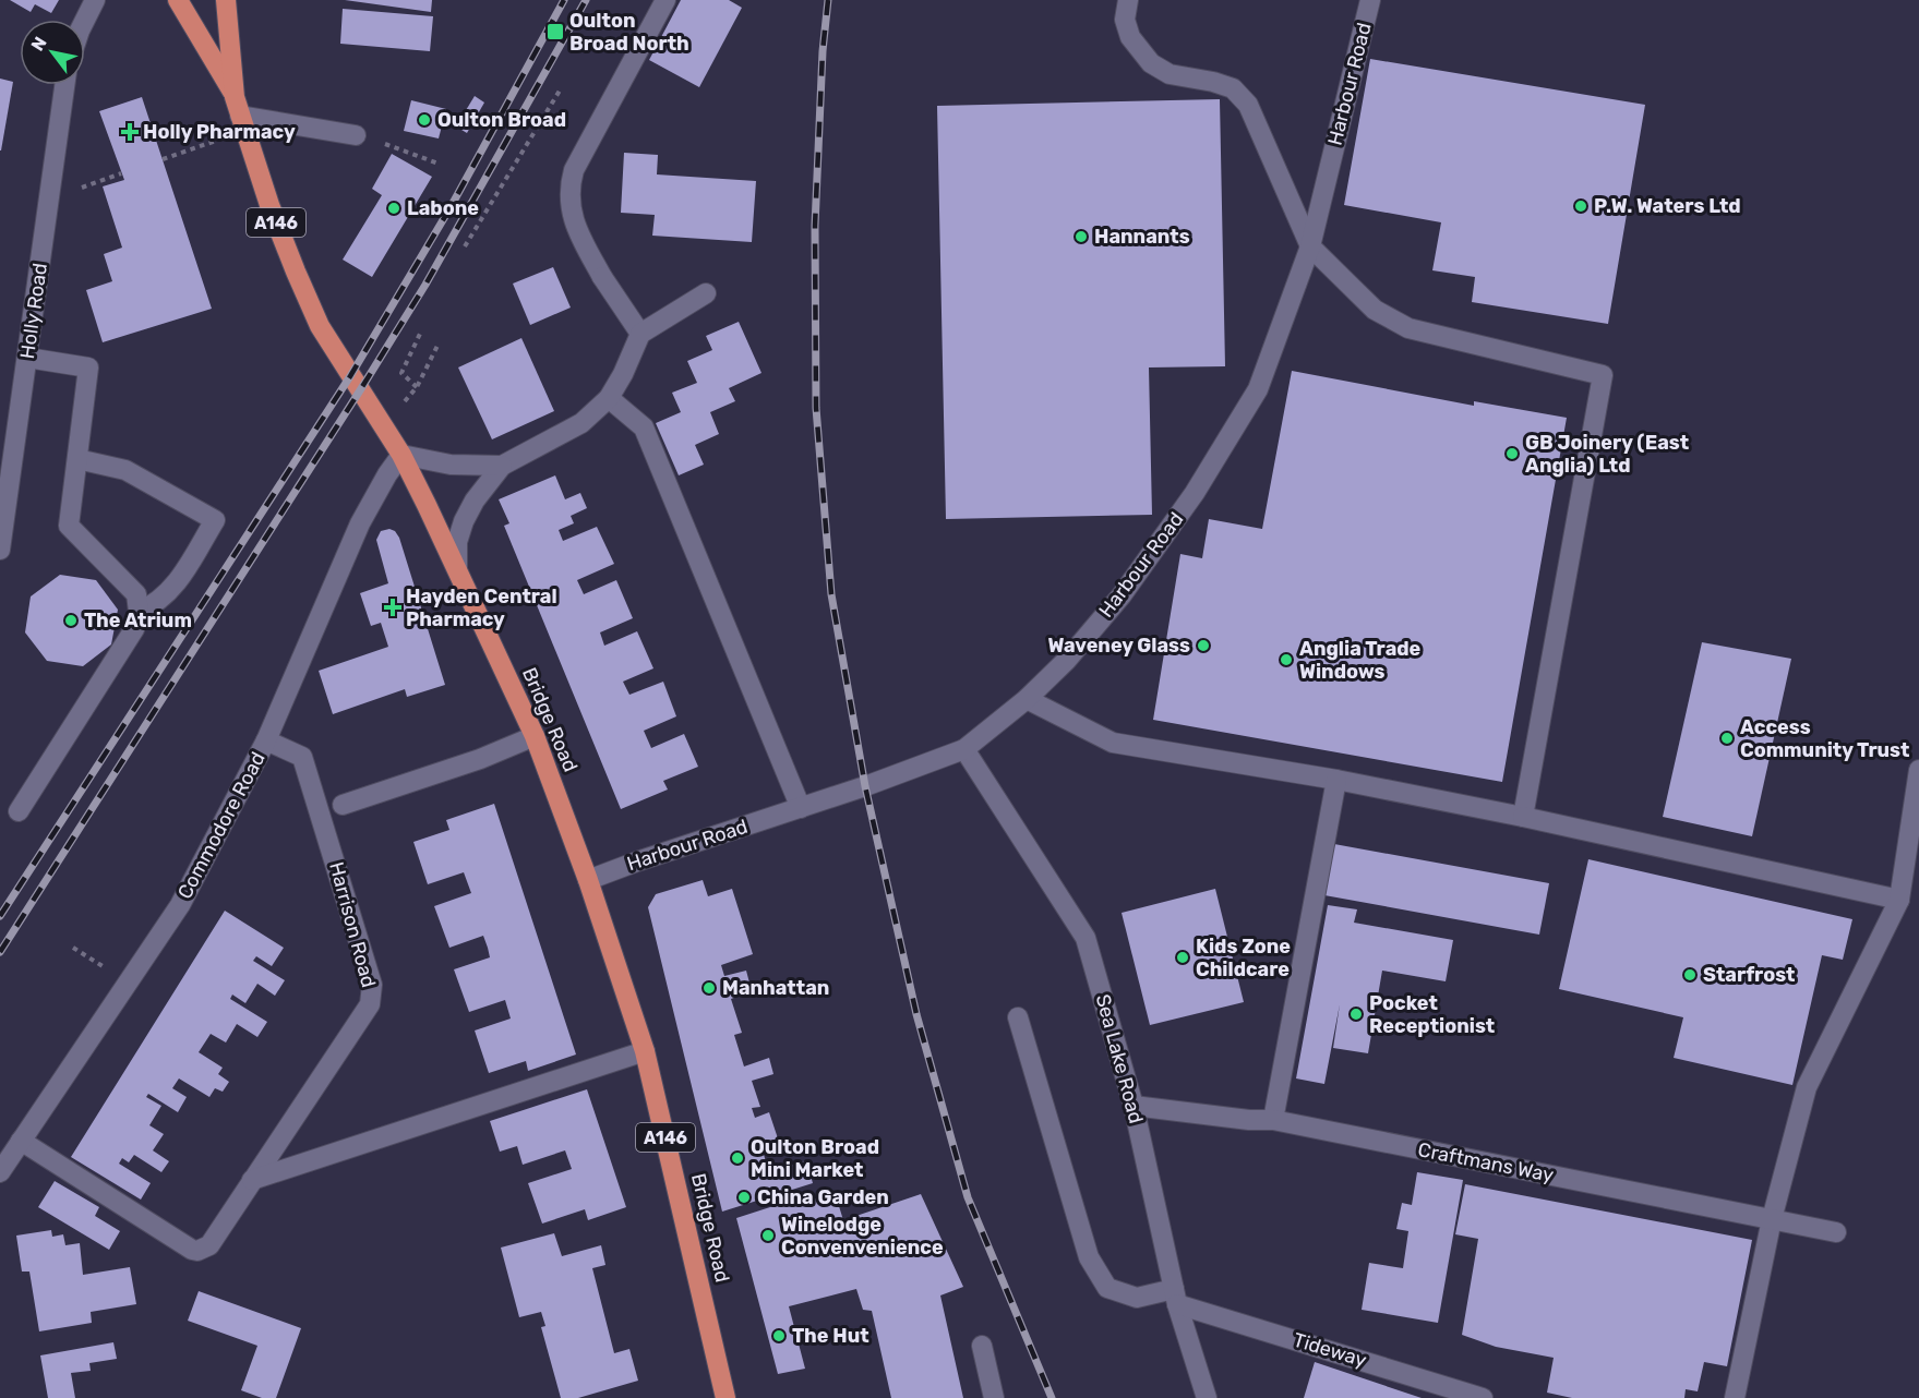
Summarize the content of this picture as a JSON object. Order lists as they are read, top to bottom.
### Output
{
  "streets": {
    "highway": ["A146", "Bridge Road"],
    "street": [
      "Harbour Road",
      "Holly Road",
      "Commodore Road",
      "Harrison Road",
      "Sea Lake Road",
      "Craftmans Way",
      "Tideway"
    ]
  },
  "crossings": [
    ["Harbour Road", "Bridge Road"],
    ["Harbour Road", "Sea Lake Road"],
    ["Bridge Road", "Commodore Road"],
    ["Commodore Road", "Harrison Road"],
    ["Sea Lake Road", "Craftmans Way"],
    ["Sea Lake Road", "Tideway"]
  ],
  "places": {
    "transit": ["Oulton Broad North"],
    "other": [
      "Oulton Broad",
      "P.W. Waters Ltd",
      "Labone",
      "Hannants",
      "GB Joinery (East Anglia) Ltd",
      "The Atrium",
      "Waveney Glass",
      "Anglia Trade Windows",
      "Access Community Trust",
      "Kids Zone Childcare",
      "Starfrost",
      "Manhattan",
      "Pocket Receptionist",
      "Oulton Broad Mini Market",
      "China Garden",
      "Winelodge Convenvenience",
      "The Hut"
    ],
    "health": ["Holly Pharmacy", "Hayden Central Pharmacy"]
  },
  "north": "top left"
}
